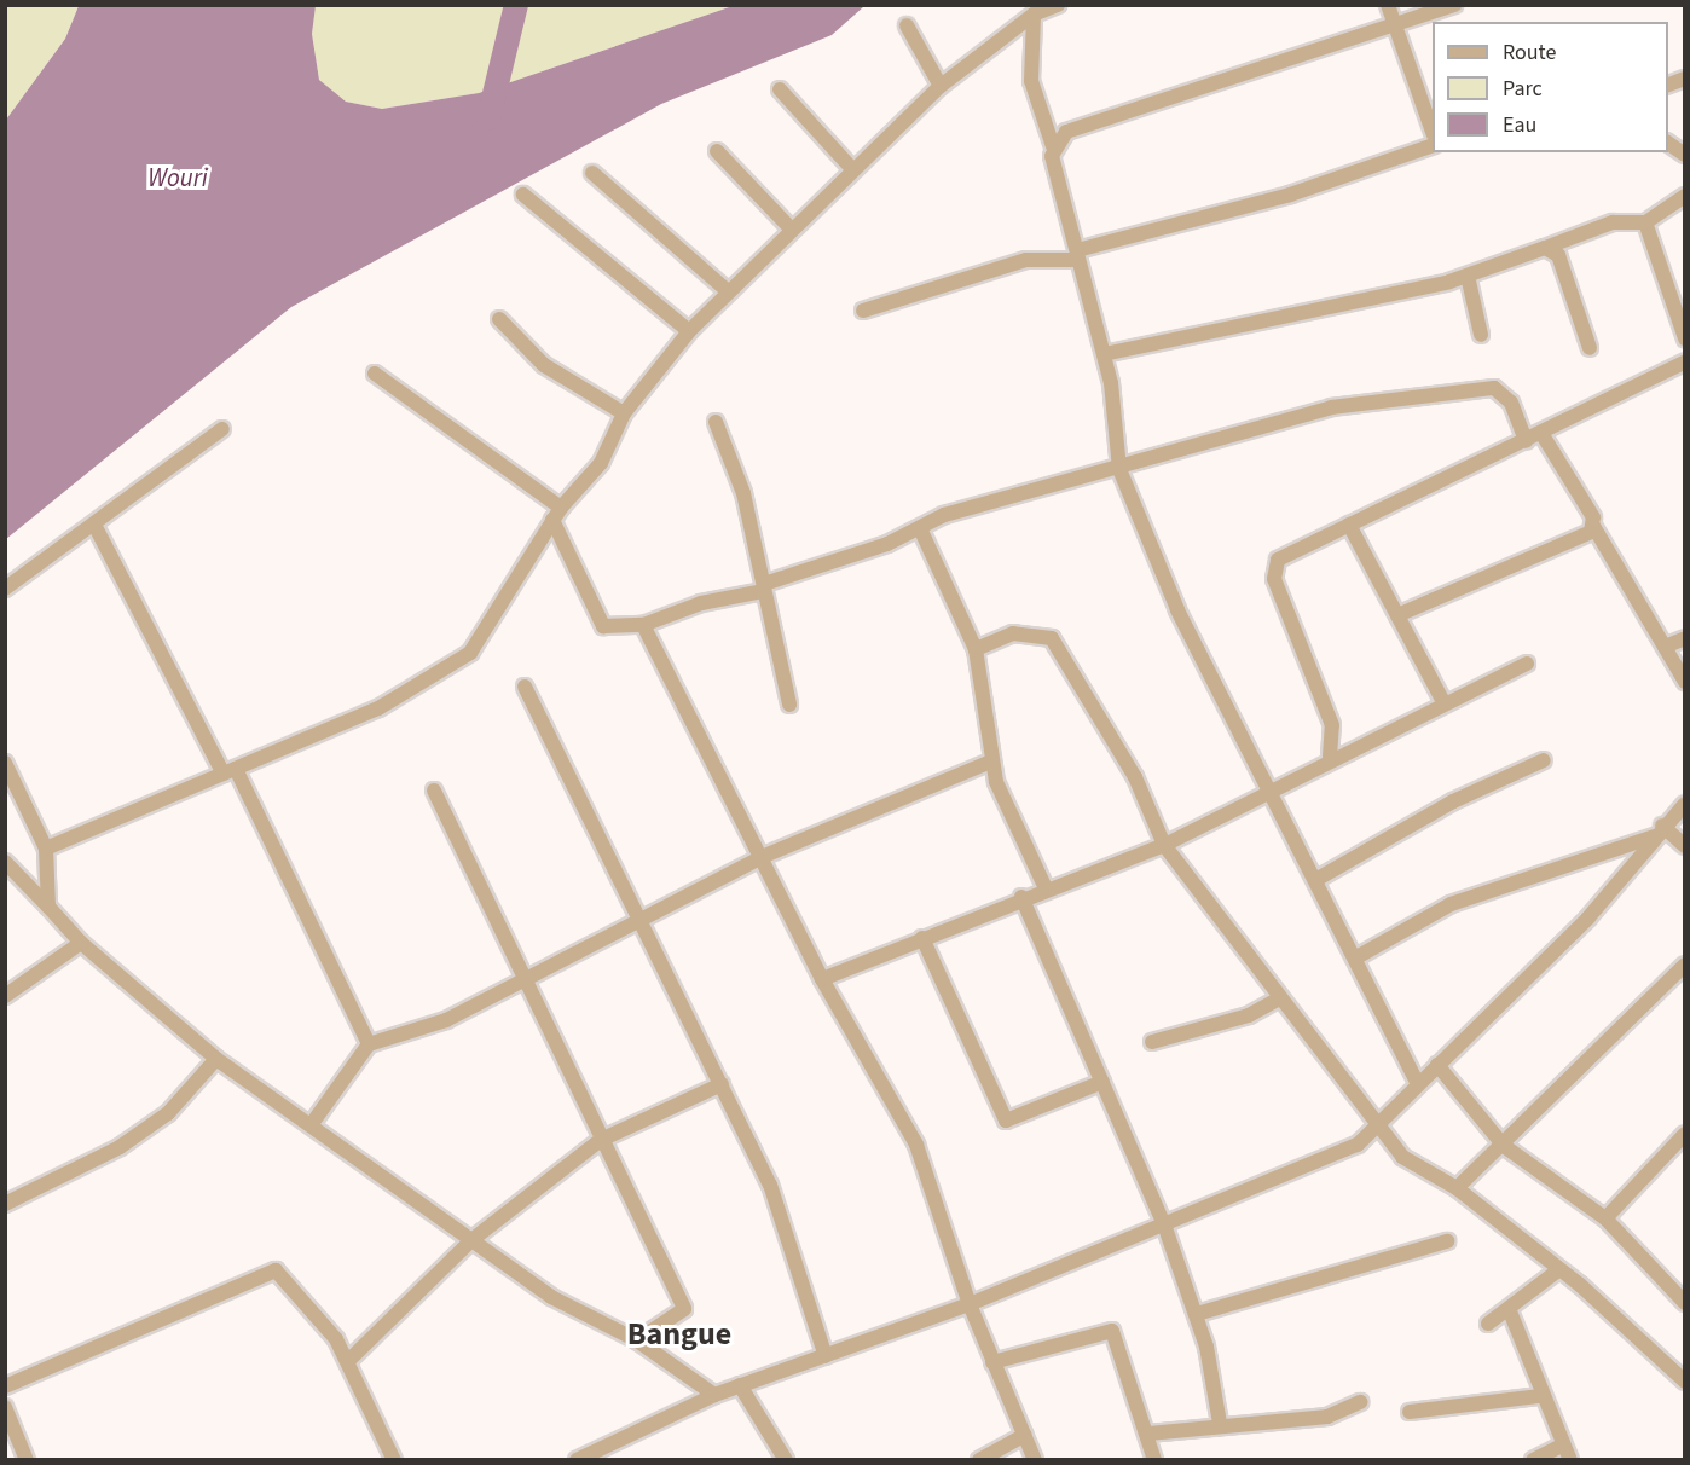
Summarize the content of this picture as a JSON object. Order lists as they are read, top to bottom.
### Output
{
  "districts": ["Bangue"],
  "water": ["Wouri"],
  "legend": ["Route", "Parc", "Eau"]
}
